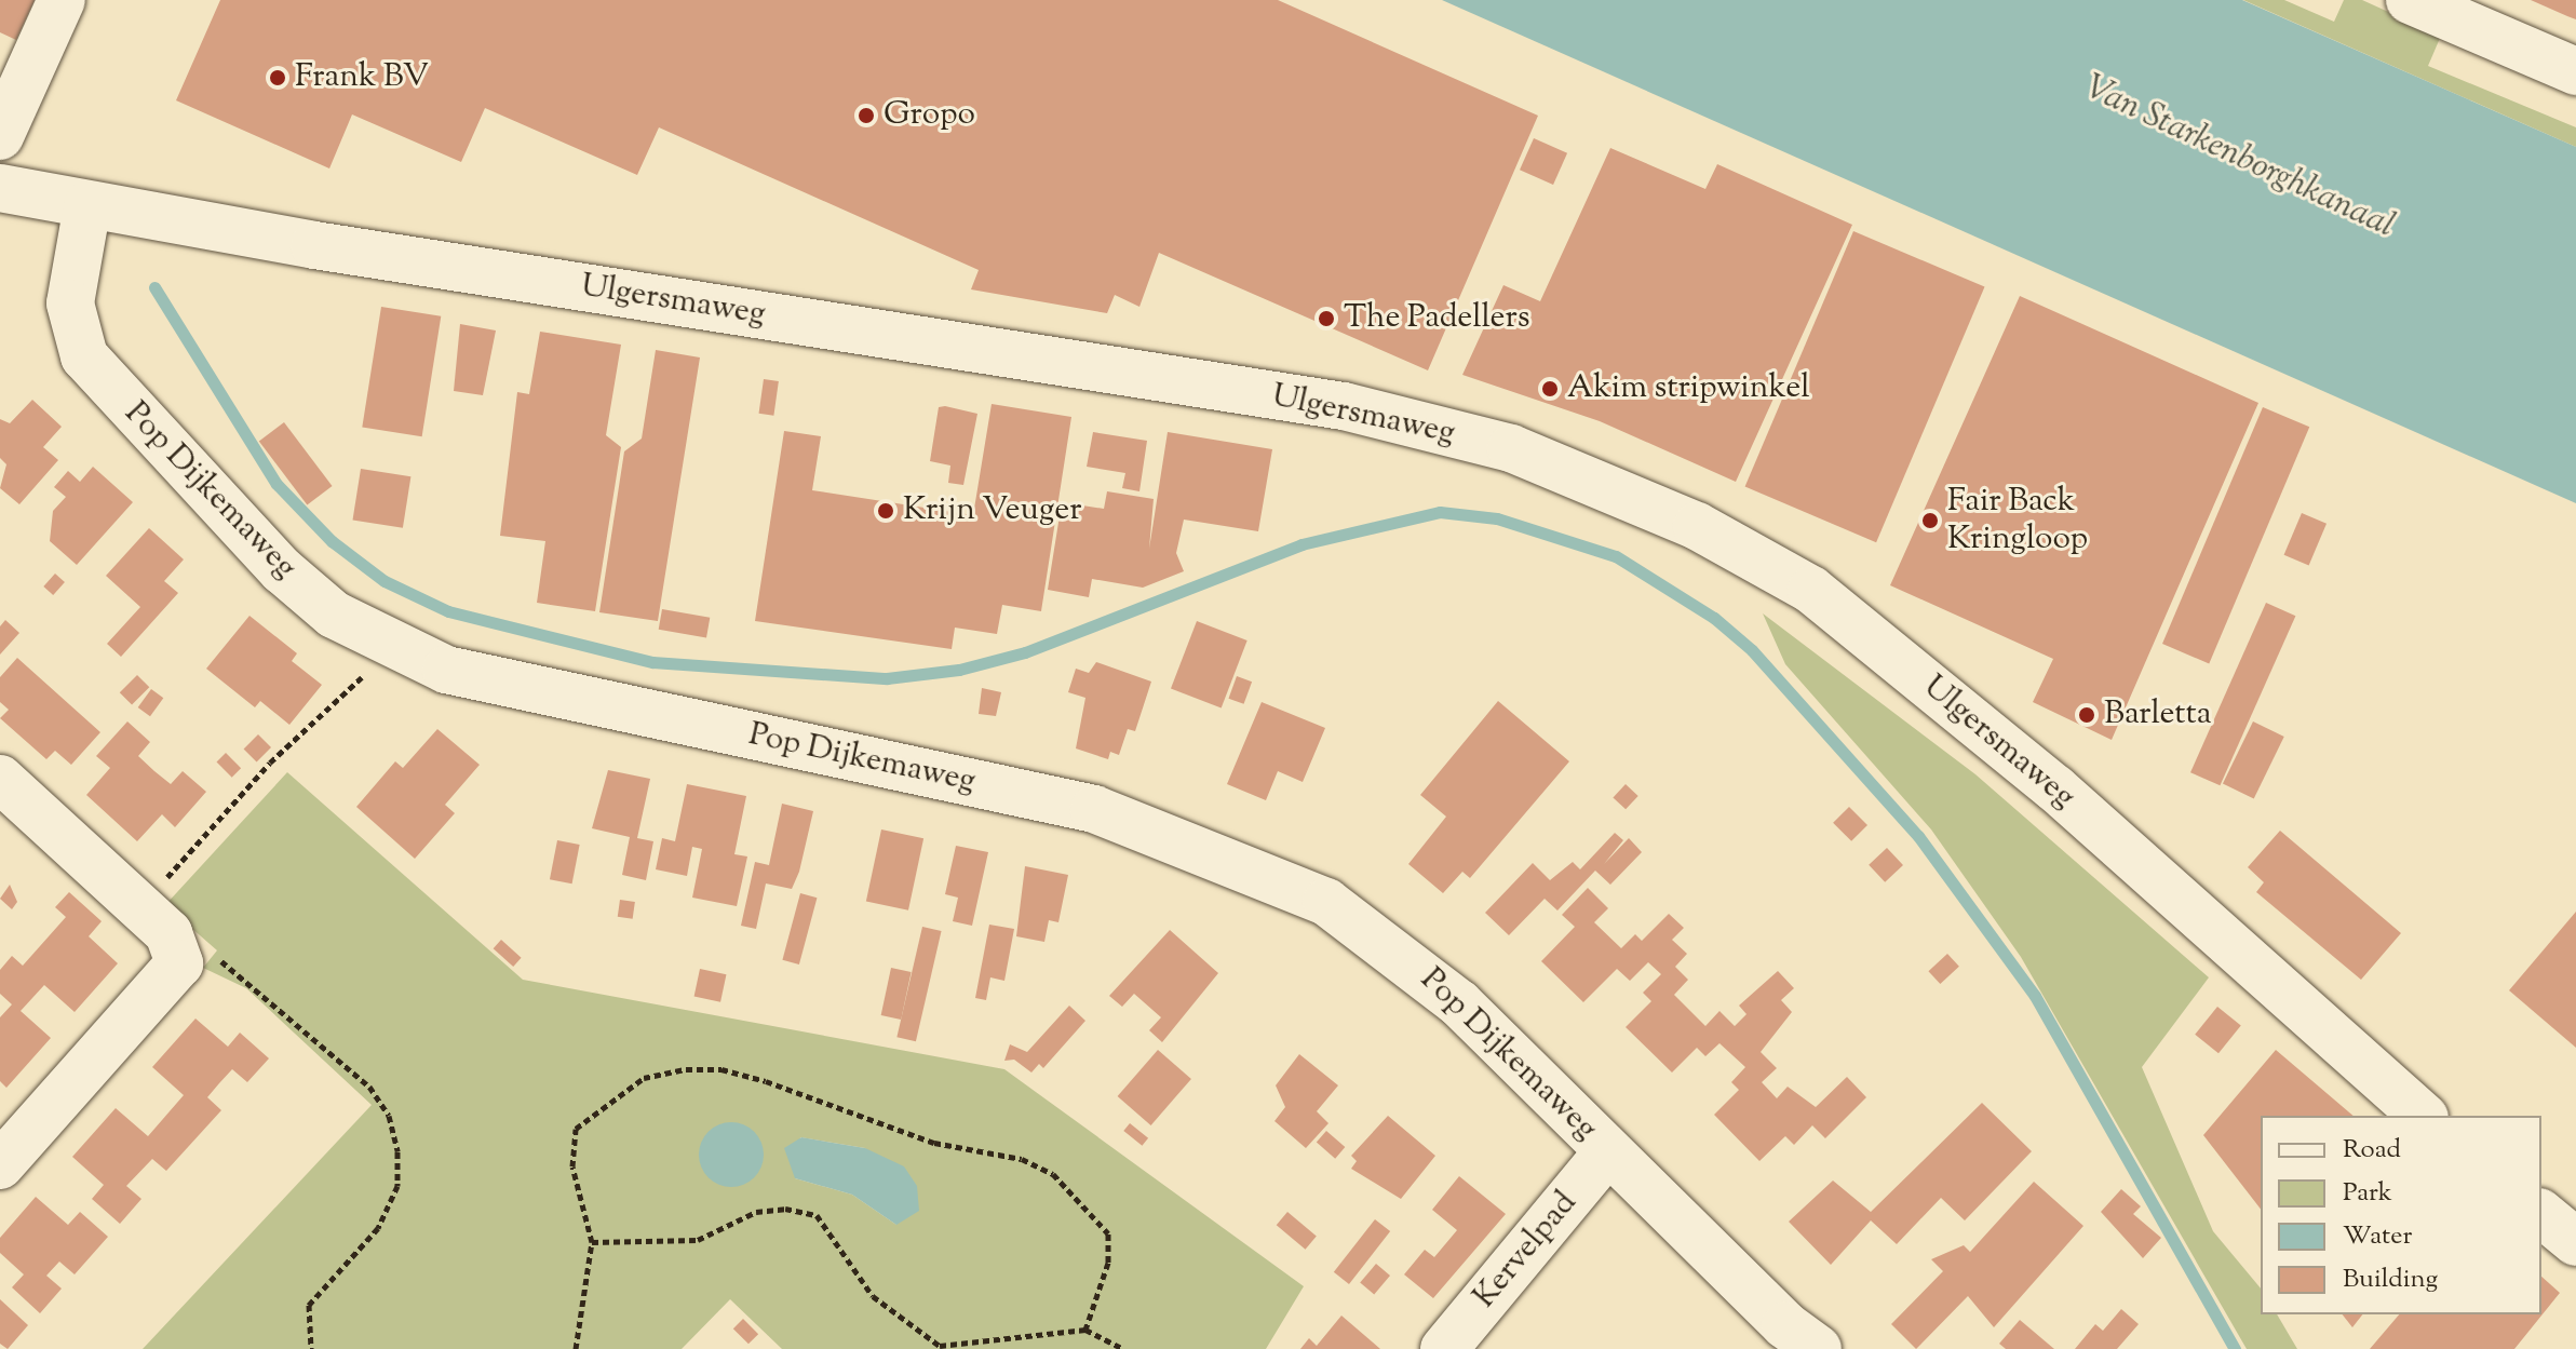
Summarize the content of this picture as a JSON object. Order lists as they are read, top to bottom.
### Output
{
  "streets": {
    "street": ["Ulgersmaweg", "Pop Dijkemaweg", "Kervelpad"]
  },
  "crossings": [
    ["Ulgersmaweg", "Pop Dijkemaweg"],
    ["Pop Dijkemaweg", "Kervelpad"]
  ],
  "water": ["Van Starkenborghkanaal"],
  "places": [
    "Frank BV",
    "Gropo",
    "The Padellers",
    "Akim stripwinkel",
    "Krijn Veuger",
    "Fair Back Kringloop",
    "Barletta"
  ],
  "legend": [
    "Road",
    "Park",
    "Water",
    "Building"
  ]
}
